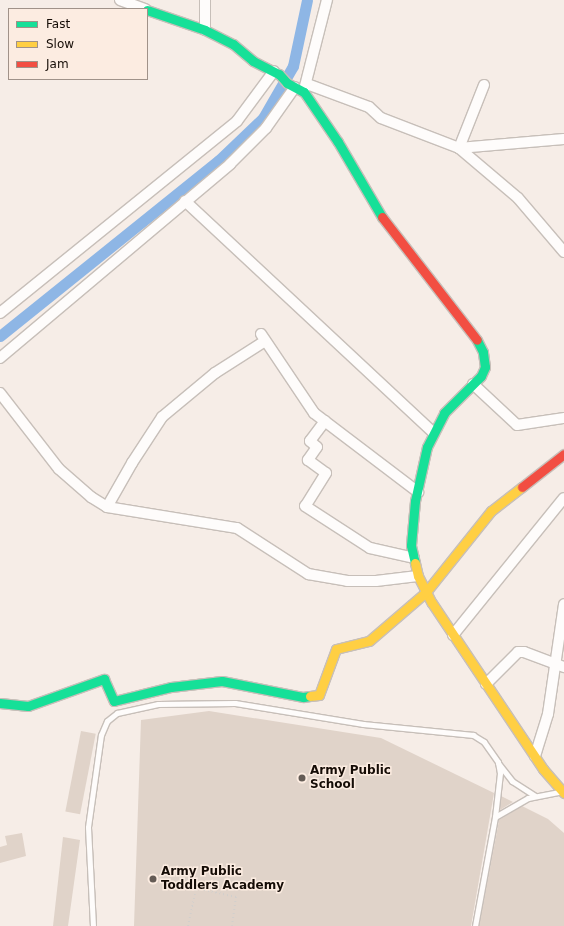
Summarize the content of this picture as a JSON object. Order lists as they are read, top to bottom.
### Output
{
  "places": ["Army Public School", "Army Public Toddlers Academy"],
  "legend": ["Fast", "Slow", "Jam"]
}
